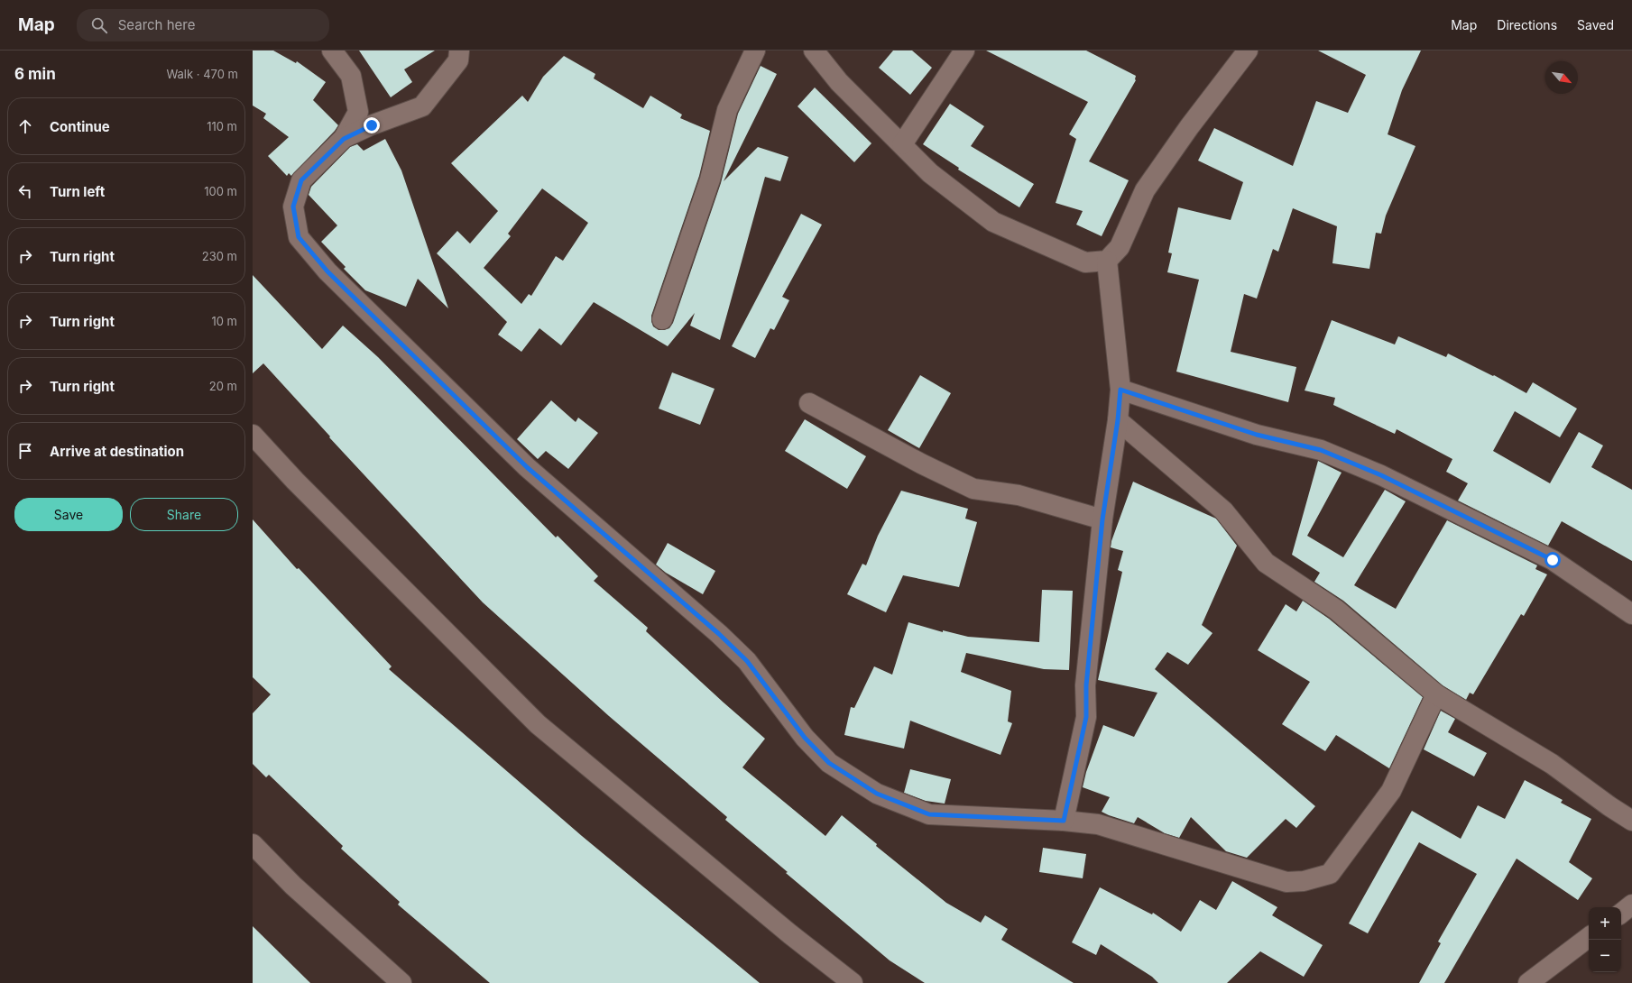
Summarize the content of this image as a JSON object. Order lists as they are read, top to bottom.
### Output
{
  "north": "bottom right",
  "page": {
    "header": "Map",
    "search": "Search here",
    "nav": ["Map", "Directions", "Saved"],
    "heading": ["6 min", "Walk · 470 m"],
    "list": [
      ["Continue", "110 m"],
      ["Turn left", "100 m"],
      ["Turn right", "230 m"],
      ["Turn right", "10 m"],
      ["Turn right", "20 m"],
      "Arrive at destination"
    ],
    "buttons": ["Save", "Share"],
    "map_buttons": ["+", "−"]
  }
}
